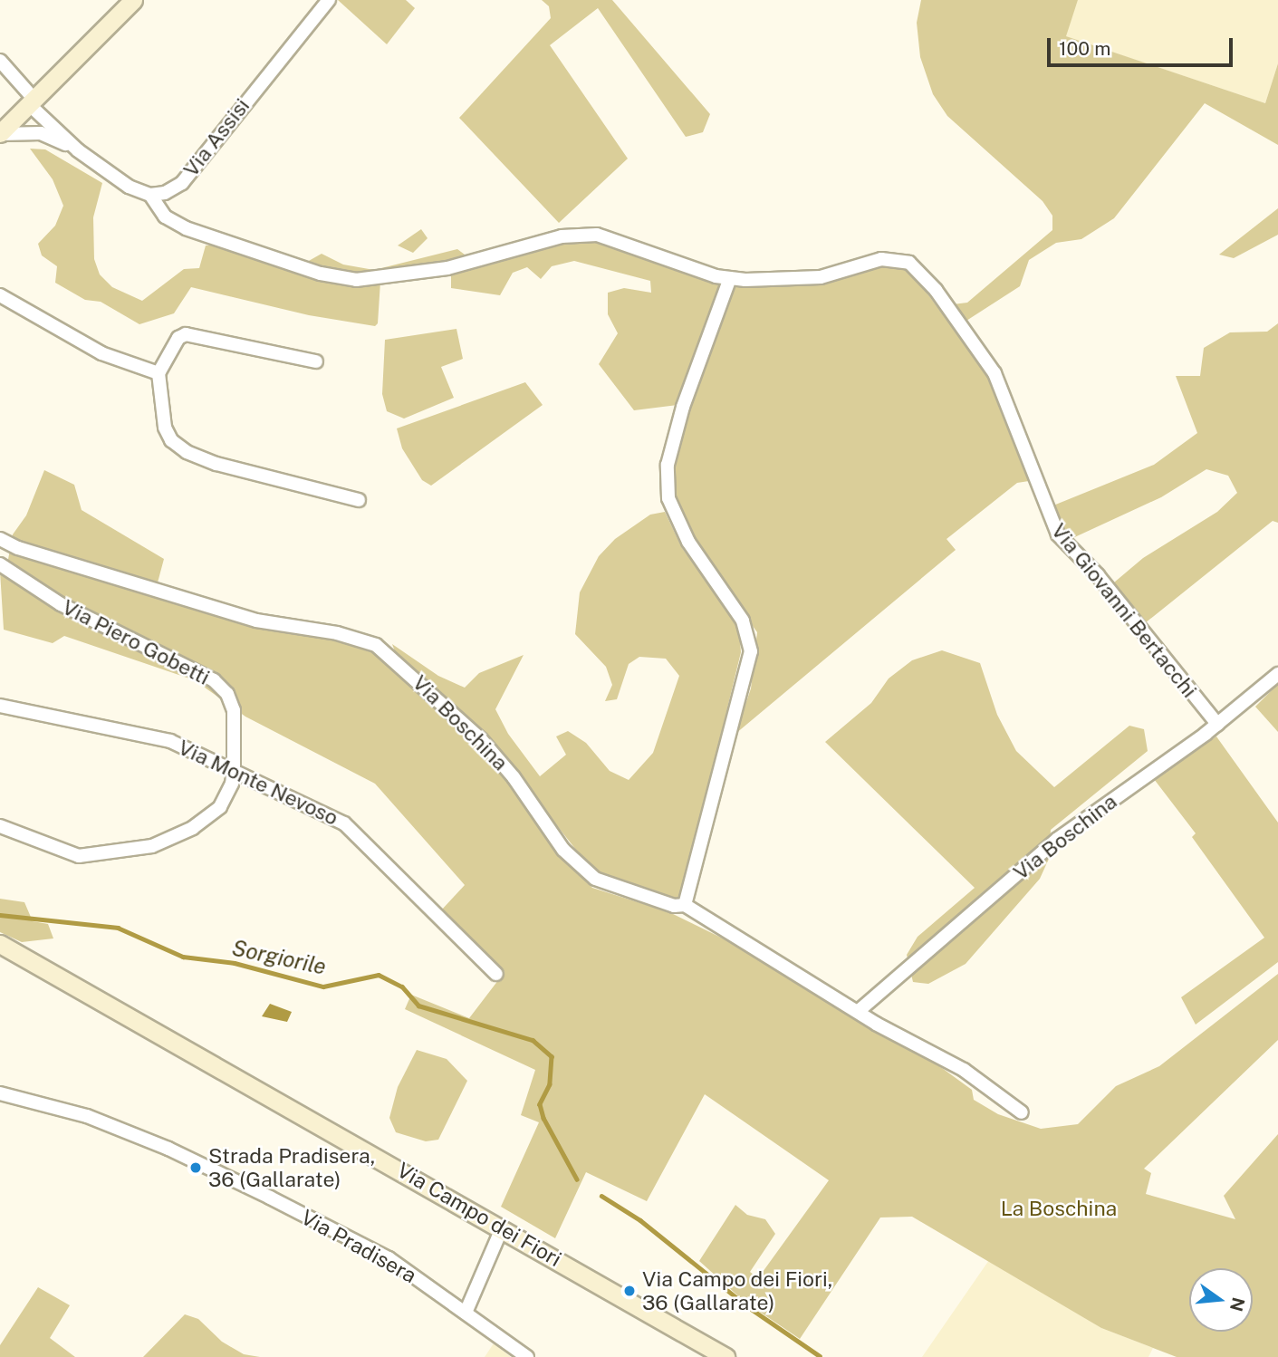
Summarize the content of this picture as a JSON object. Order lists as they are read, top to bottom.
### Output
{
  "streets": {
    "street": [
      "Via Assisi",
      "Via Giovanni Bertacchi",
      "Via Piero Gobetti",
      "Via Boschina",
      "Via Monte Nevoso",
      "Via Campo dei Fiori",
      "Via Pradisera"
    ]
  },
  "crossings": [
    ["Via Assisi", "Via Giovanni Bertacchi"],
    ["Via Giovanni Bertacchi", "Via Boschina"],
    ["Via Piero Gobetti", "Via Monte Nevoso"]
  ],
  "water": ["Sorgiorile"],
  "parks": ["La Boschina"],
  "places": ["Strada Pradisera, 36 (Gallarate)", "Via Campo dei Fiori, 36 (Gallarate)"],
  "scale_bar": "100 m",
  "north": "right"
}
